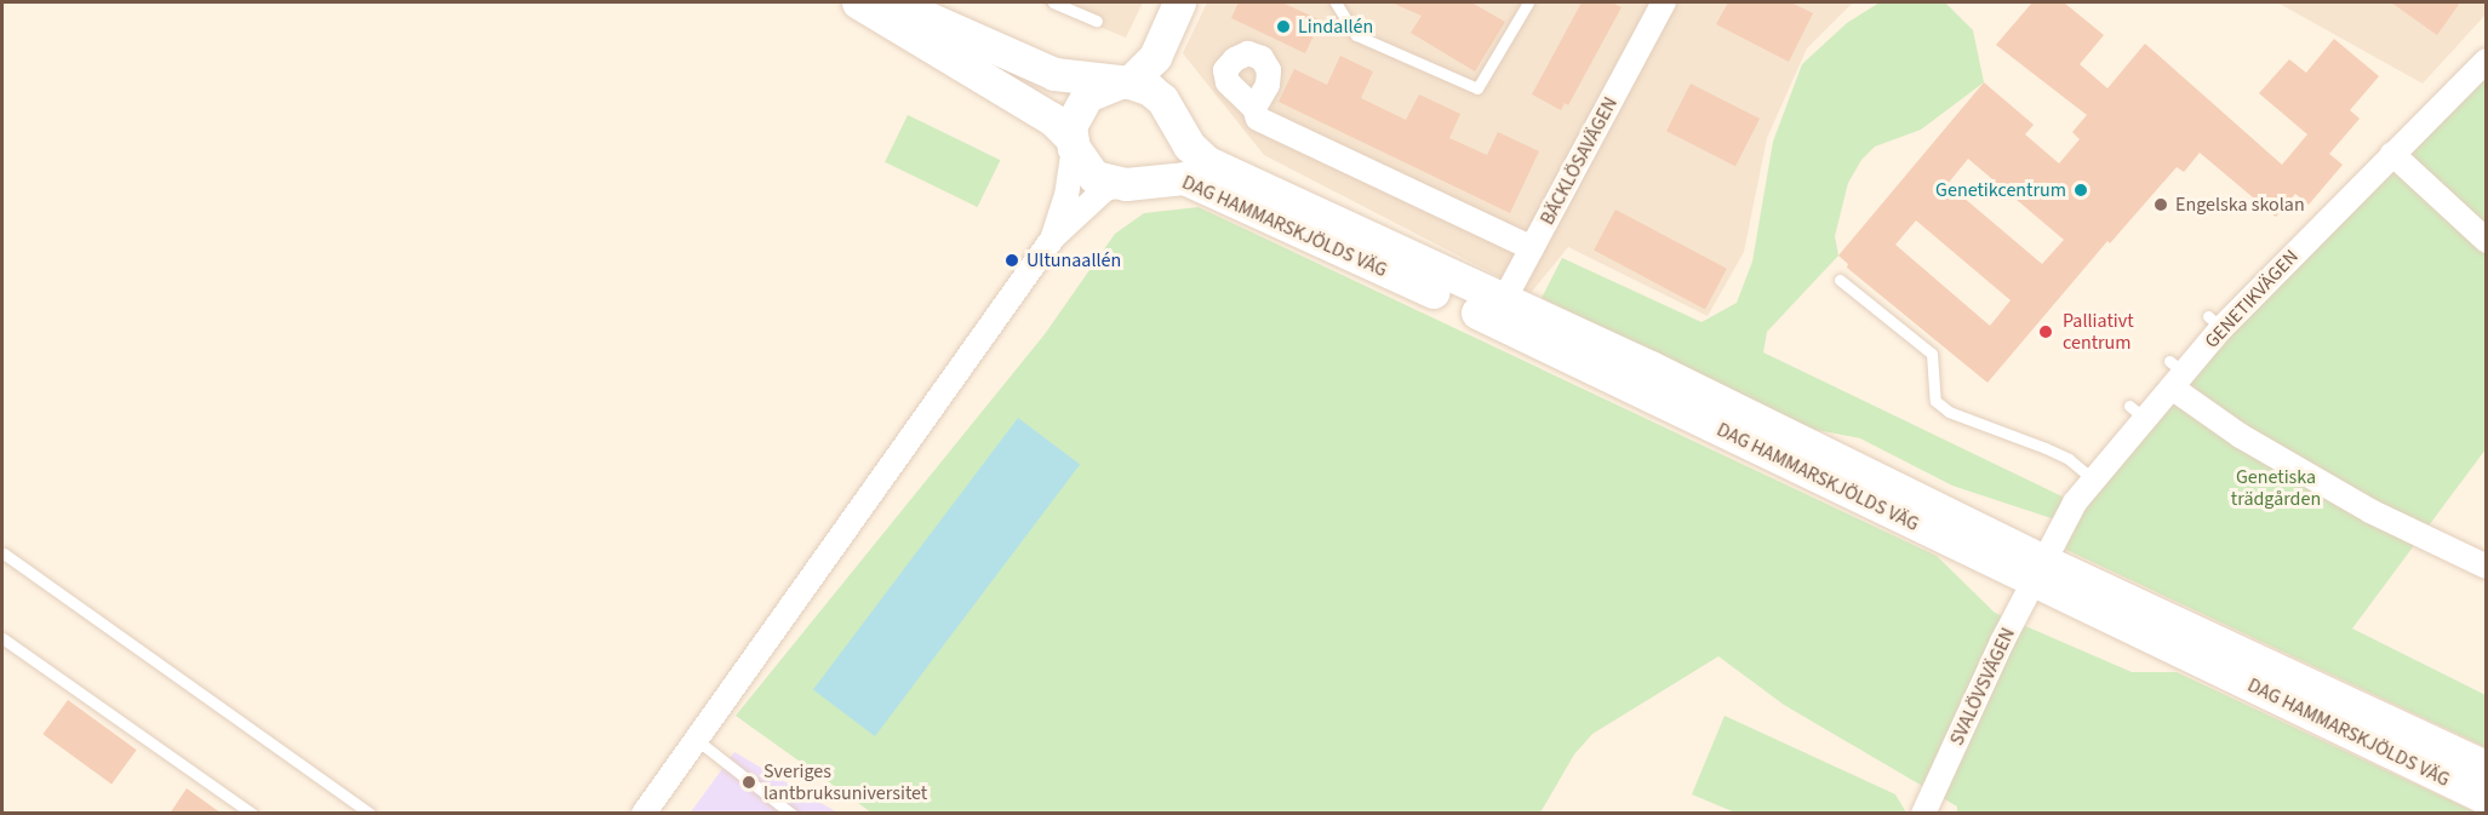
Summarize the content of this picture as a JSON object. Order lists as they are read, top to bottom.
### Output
{
  "streets": {
    "main road": ["DAG HAMMARSKJÖLDS VÄG"],
    "street": ["BÄCKLÖSAVÄGEN", "GENETIKVÄGEN", "SVALÖVSVÄGEN"]
  },
  "crossings": [
    ["BÄCKLÖSAVÄGEN", "DAG HAMMARSKJÖLDS VÄG"],
    ["DAG HAMMARSKJÖLDS VÄG", "GENETIKVÄGEN"],
    ["DAG HAMMARSKJÖLDS VÄG", "SVALÖVSVÄGEN"],
    ["GENETIKVÄGEN", "SVALÖVSVÄGEN"]
  ],
  "parks": ["Genetiska trädgården"],
  "places": [
    "Lindallén",
    "Genetikcentrum",
    "Engelska skolan",
    "Ultunaallén",
    "Palliativt centrum",
    "Sveriges lantbruksuniversitet"
  ]
}
